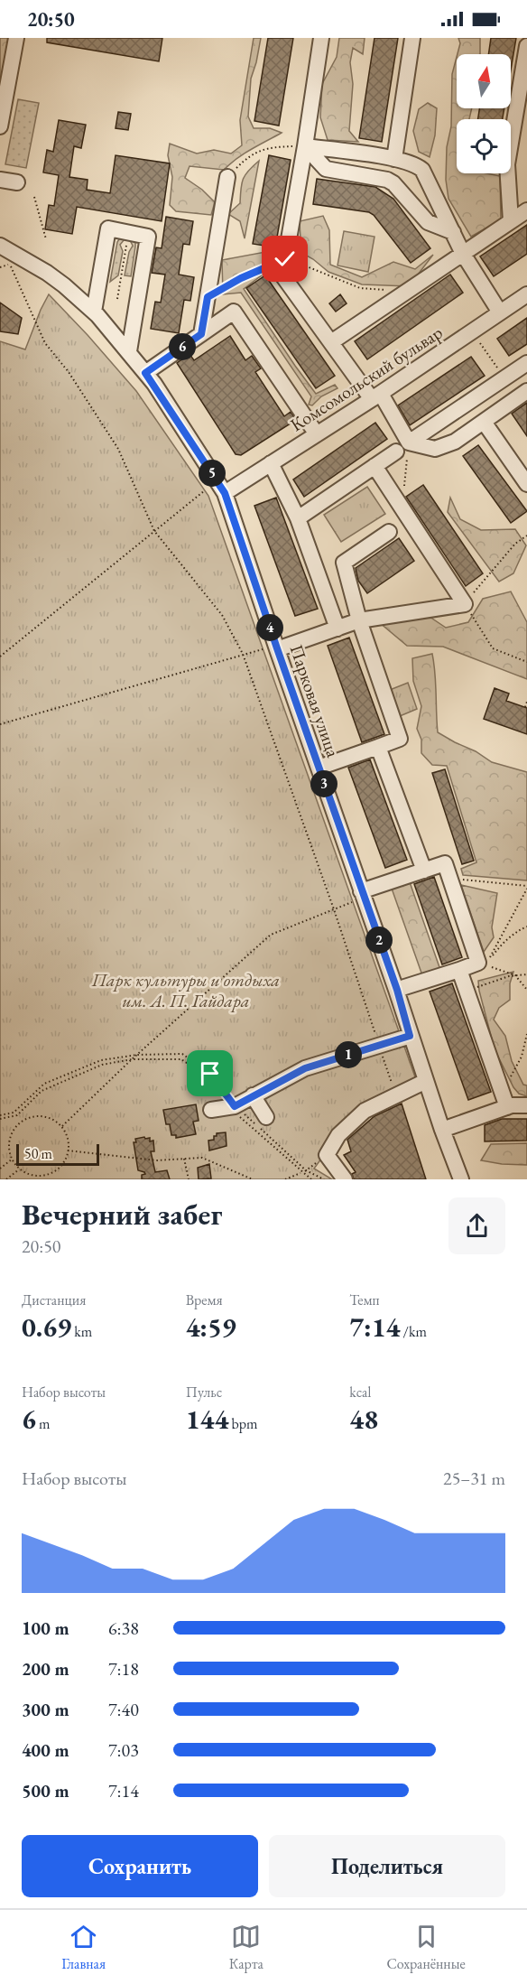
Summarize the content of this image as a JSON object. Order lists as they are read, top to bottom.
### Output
{
  "streets": {
    "street": ["Комсомольский бульвар", "Парковая улица"]
  },
  "crossings": [
    ["Комсомольский бульвар", "Парковая улица"]
  ],
  "parks": ["Парк культуры и отдыха им. А. П. Гайдара"],
  "scale_bar": "50 m",
  "north": "top",
  "page": {
    "status": "20:50",
    "pins": [
      "6",
      "5",
      "4",
      "3",
      "2",
      "1"
    ],
    "scale": "50 m",
    "heading": ["Вечерний забег", "20:50"],
    "stats": [
      ["Дистанция", "0.69 km"],
      ["Время", "4:59"],
      ["Темп", "7:14 /km"],
      ["Набор высоты", "6 m"],
      ["Пульс", "144 bpm"],
      ["kcal", "48"]
    ],
    "chart": ["Набор высоты", "25–31 m"],
    "list": [
      {
        "name": "100 m",
        "note": "6:38"
      },
      {
        "name": "200 m",
        "note": "7:18"
      },
      {
        "name": "300 m",
        "note": "7:40"
      },
      {
        "name": "400 m",
        "note": "7:03"
      },
      {
        "name": "500 m",
        "note": "7:14"
      }
    ],
    "buttons": ["Сохранить", "Поделиться"],
    "tabs": ["Главная", "Карта", "Сохранённые"]
  }
}
